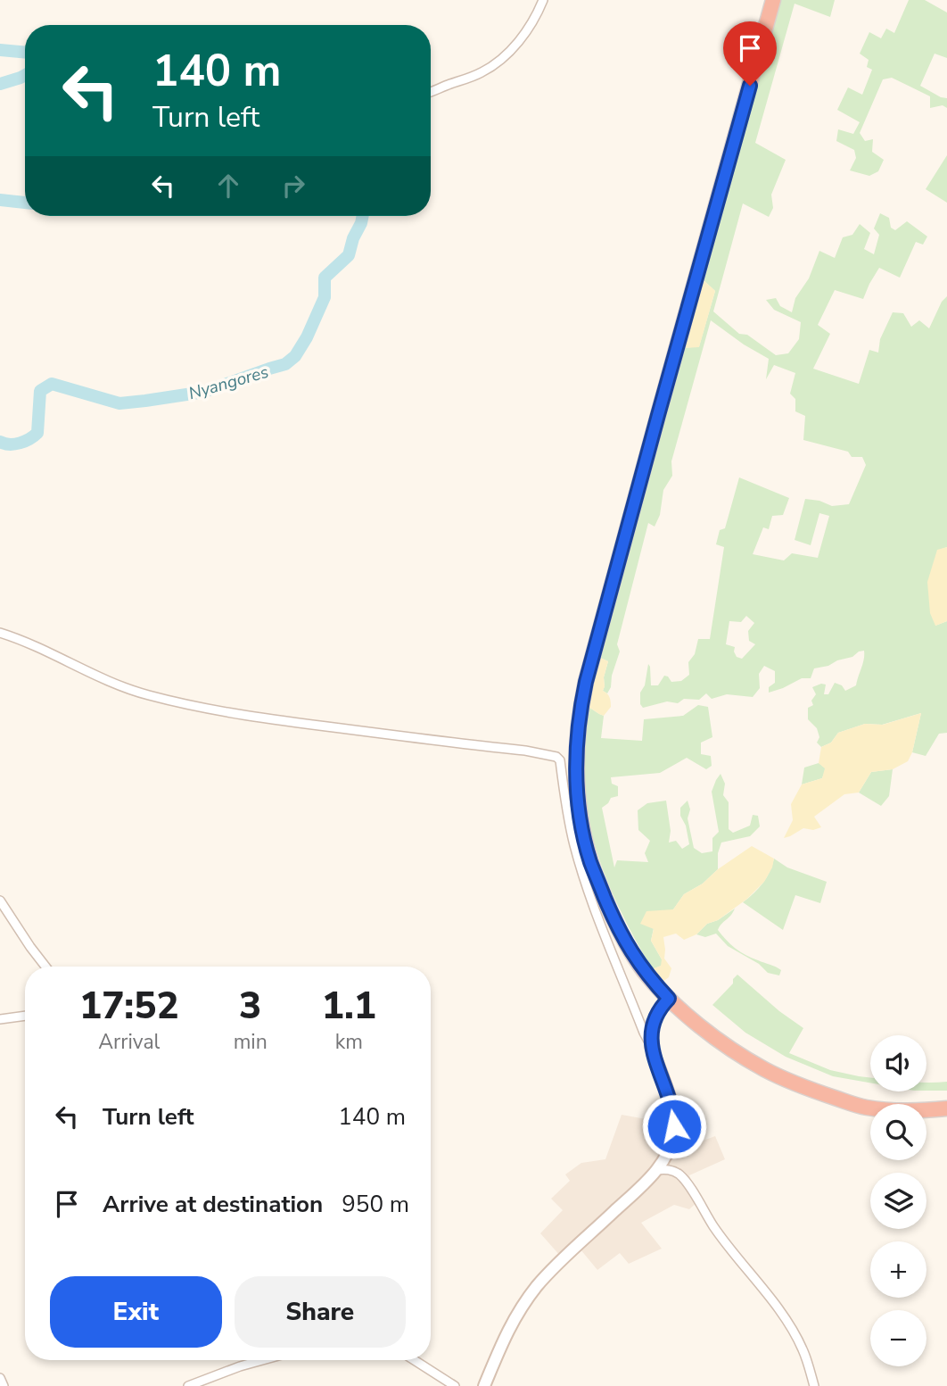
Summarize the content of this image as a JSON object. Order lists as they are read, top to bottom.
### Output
{
  "water": ["Nyangores"],
  "page": {
    "turn": ["140 m", "Turn left"],
    "eta": [
      "17:52",
      "Arrival",
      "3",
      "min",
      "1.1",
      "km"
    ],
    "map_buttons": ["+", "−"],
    "list": [
      {
        "name": "Turn left",
        "value": "140 m"
      },
      {
        "name": "Arrive at destination",
        "value": "950 m"
      }
    ],
    "buttons": ["Exit", "Share"]
  }
}
